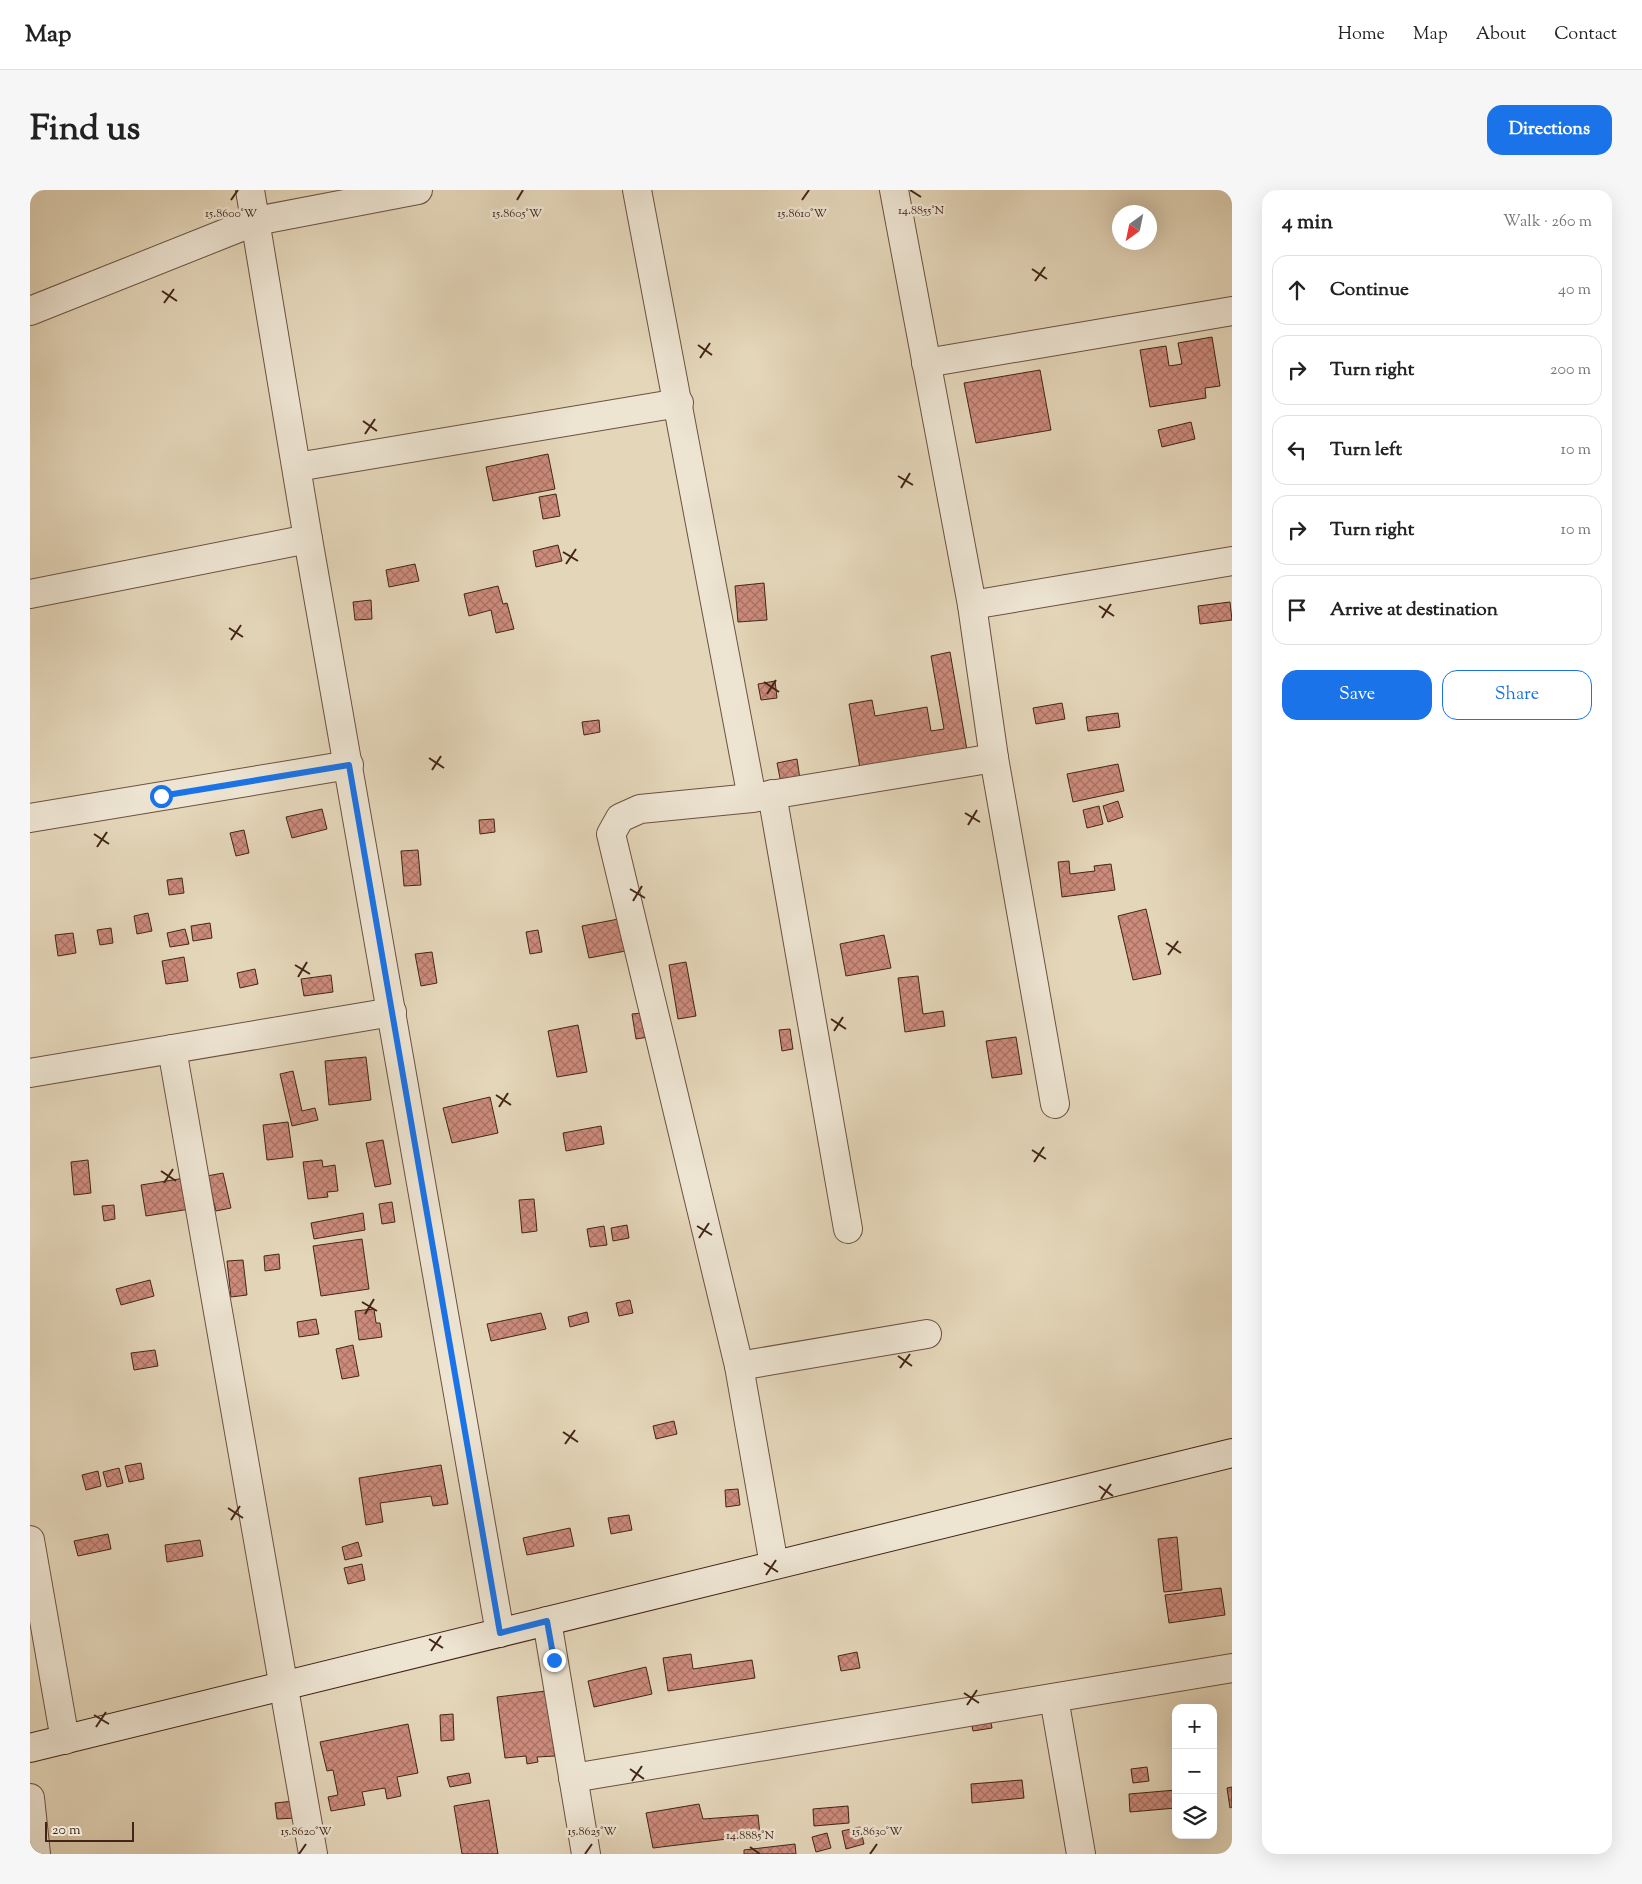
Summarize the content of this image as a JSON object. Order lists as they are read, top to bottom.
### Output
{
  "scale_bar": "20 m",
  "north": "bottom left",
  "page": {
    "header": "Map",
    "nav": [
      "Home",
      "Map",
      "About",
      "Contact"
    ],
    "title": "Find us",
    "buttons": [
      "Directions",
      ["Save", "Share"]
    ],
    "heading": ["4 min", "Walk · 260 m"],
    "list": [
      ["Continue", "40 m"],
      ["Turn right", "200 m"],
      ["Turn left", "10 m"],
      ["Turn right", "10 m"],
      "Arrive at destination"
    ],
    "map_buttons": ["+", "−"],
    "scale": "20 m"
  },
  "coordinates": [
    "14.8855°N",
    "15.8600°W",
    "15.8610°W",
    "15.8605°W",
    "15.8620°W",
    "15.8625°W",
    "15.8630°W",
    "14.8885°N"
  ]
}
